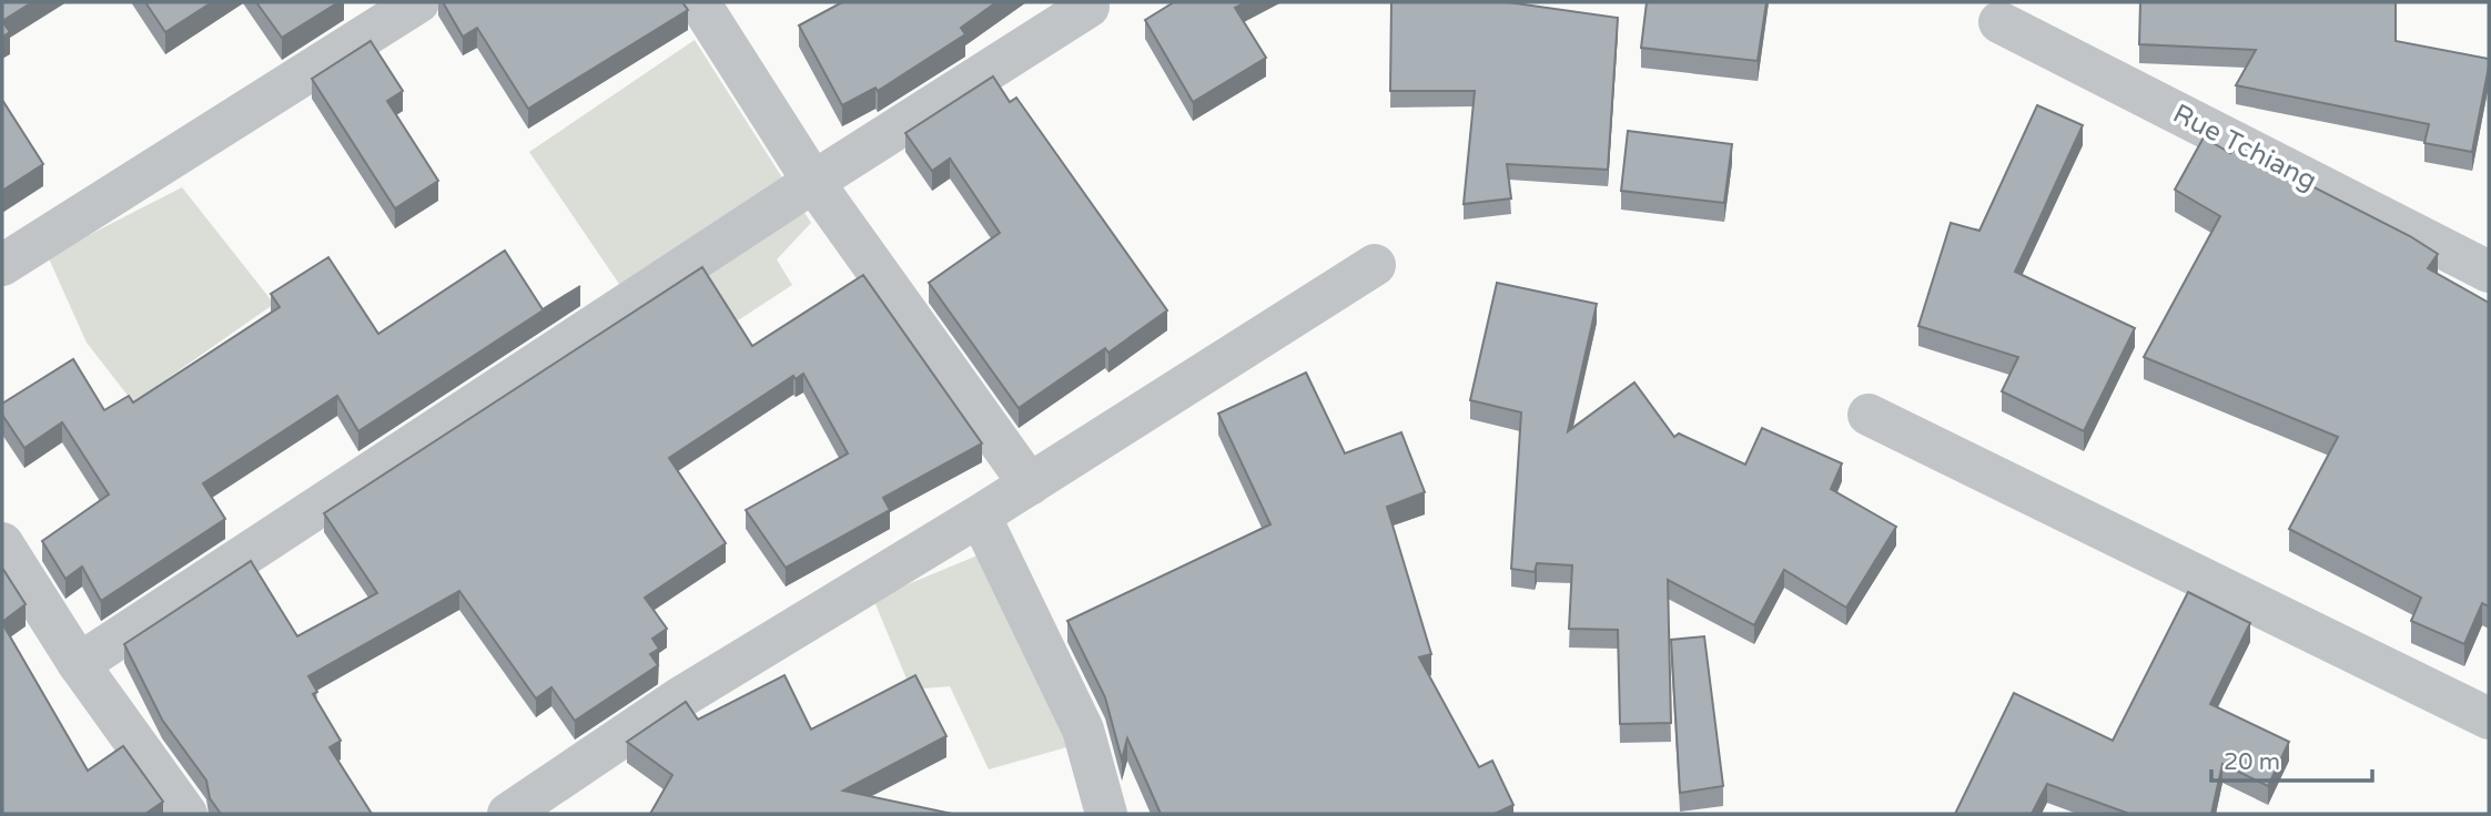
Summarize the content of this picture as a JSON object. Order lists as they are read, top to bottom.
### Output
{
  "streets": {
    "street": ["Rue Tchiang"]
  },
  "scale_bar": "20 m"
}
